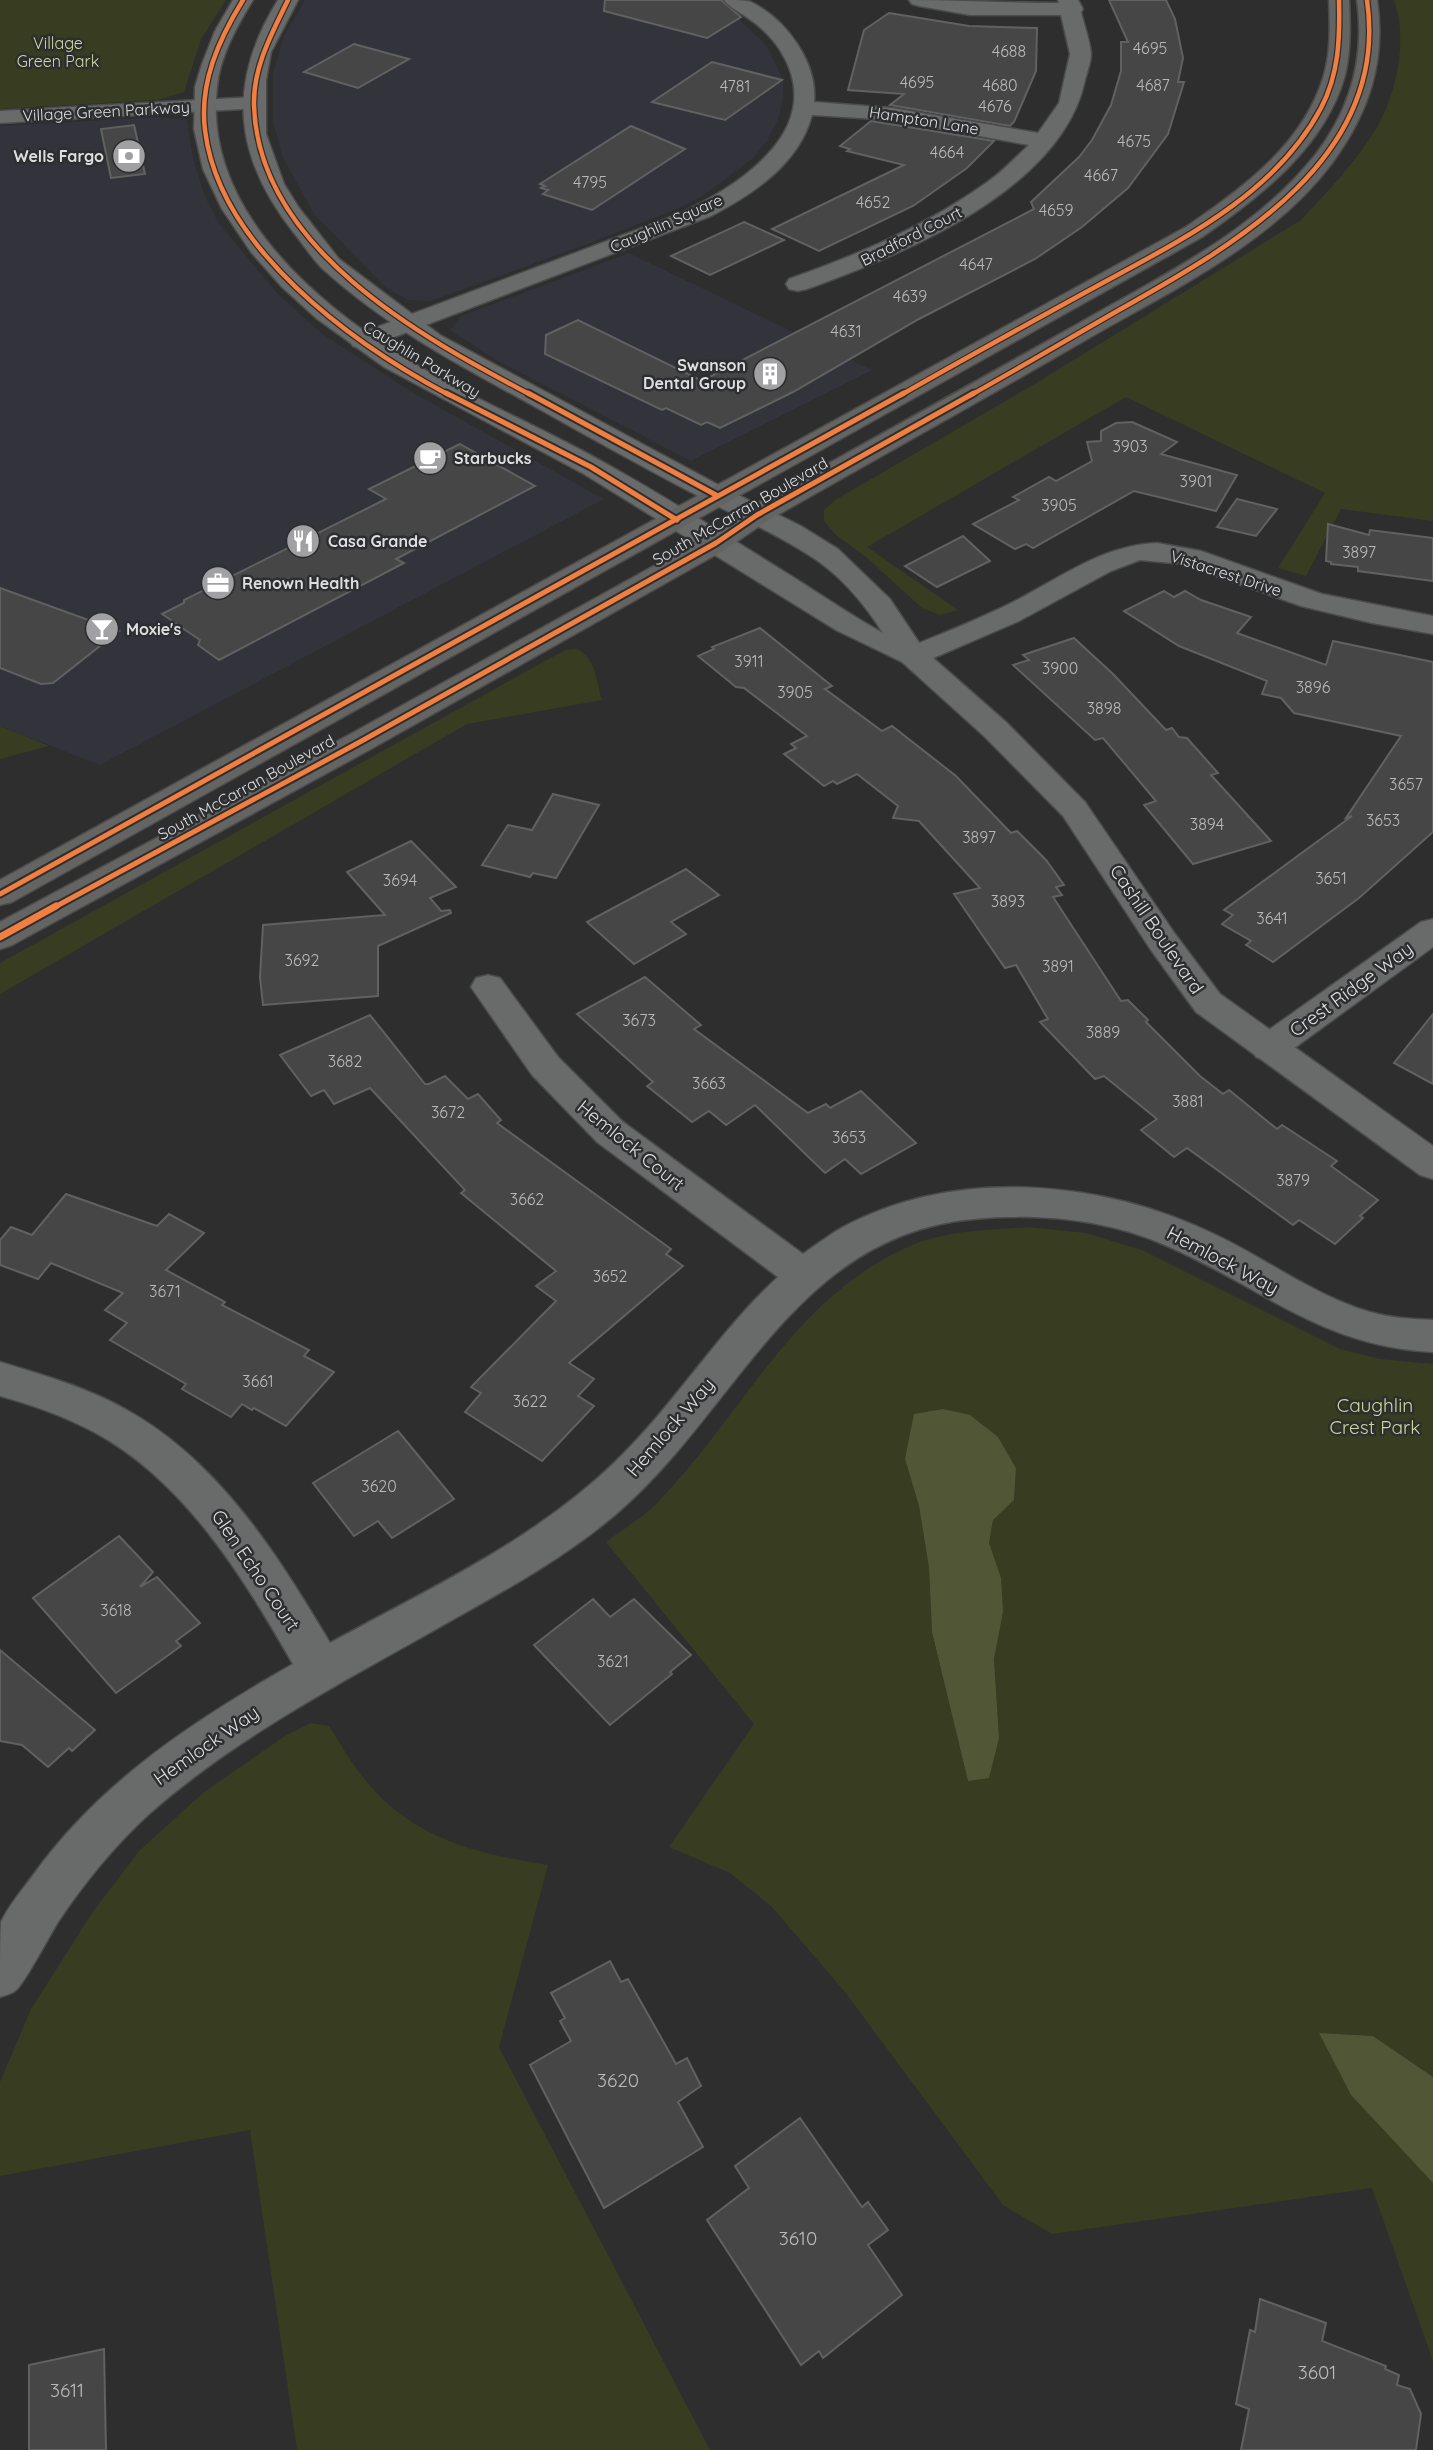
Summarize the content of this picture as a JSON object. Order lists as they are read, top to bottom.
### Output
{
  "streets": {
    "main road": ["South McCarran Boulevard"],
    "street": [
      "Village Green Parkway",
      "Hampton Lane",
      "Caughlin Square",
      "Bradford Court",
      "Caughlin Parkway",
      "Vistacrest Drive",
      "Cashill Boulevard",
      "Crest Ridge Way",
      "Hemlock Court",
      "Hemlock Way",
      "Glen Echo Court"
    ]
  },
  "crossings": [
    ["Village Green Parkway", "Caughlin Parkway"],
    ["Hampton Lane", "Caughlin Square"],
    ["Hampton Lane", "Bradford Court"],
    ["Caughlin Square", "Caughlin Parkway"],
    ["Caughlin Parkway", "South McCarran Boulevard"],
    ["Caughlin Parkway", "Cashill Boulevard"],
    ["South McCarran Boulevard", "Cashill Boulevard"],
    ["Vistacrest Drive", "Cashill Boulevard"],
    ["Cashill Boulevard", "Crest Ridge Way"],
    ["Hemlock Court", "Hemlock Way"],
    ["Hemlock Way", "Glen Echo Court"]
  ],
  "parks": ["Village Green Park", "Caughlin Crest Park"],
  "places": {
    "bank": ["Wells Fargo"],
    "building": ["Swanson Dental Group"],
    "cafe": ["Starbucks"],
    "restaurant": ["Casa Grande"],
    "office": ["Renown Health"],
    "bar": ["Moxie's"]
  },
  "house_numbers": [
    "4695",
    "4688",
    "4695",
    "4680",
    "4687",
    "4781",
    "4676",
    "4675",
    "4664",
    "4667",
    "4795",
    "4652",
    "4659",
    "4647",
    "4639",
    "4631",
    "3903",
    "3901",
    "3905",
    "3897",
    "3911",
    "3900",
    "3896",
    "3905",
    "3898",
    "3657",
    "3653",
    "3894",
    "3897",
    "3651",
    "3694",
    "3893",
    "3641",
    "3692",
    "3891",
    "3673",
    "3889",
    "3682",
    "3663",
    "3881",
    "3672",
    "3653",
    "3879",
    "3662",
    "3652",
    "3671",
    "3661",
    "3622",
    "3620",
    "3618",
    "3621",
    "3620",
    "3610",
    "3601",
    "3611"
  ]
}
